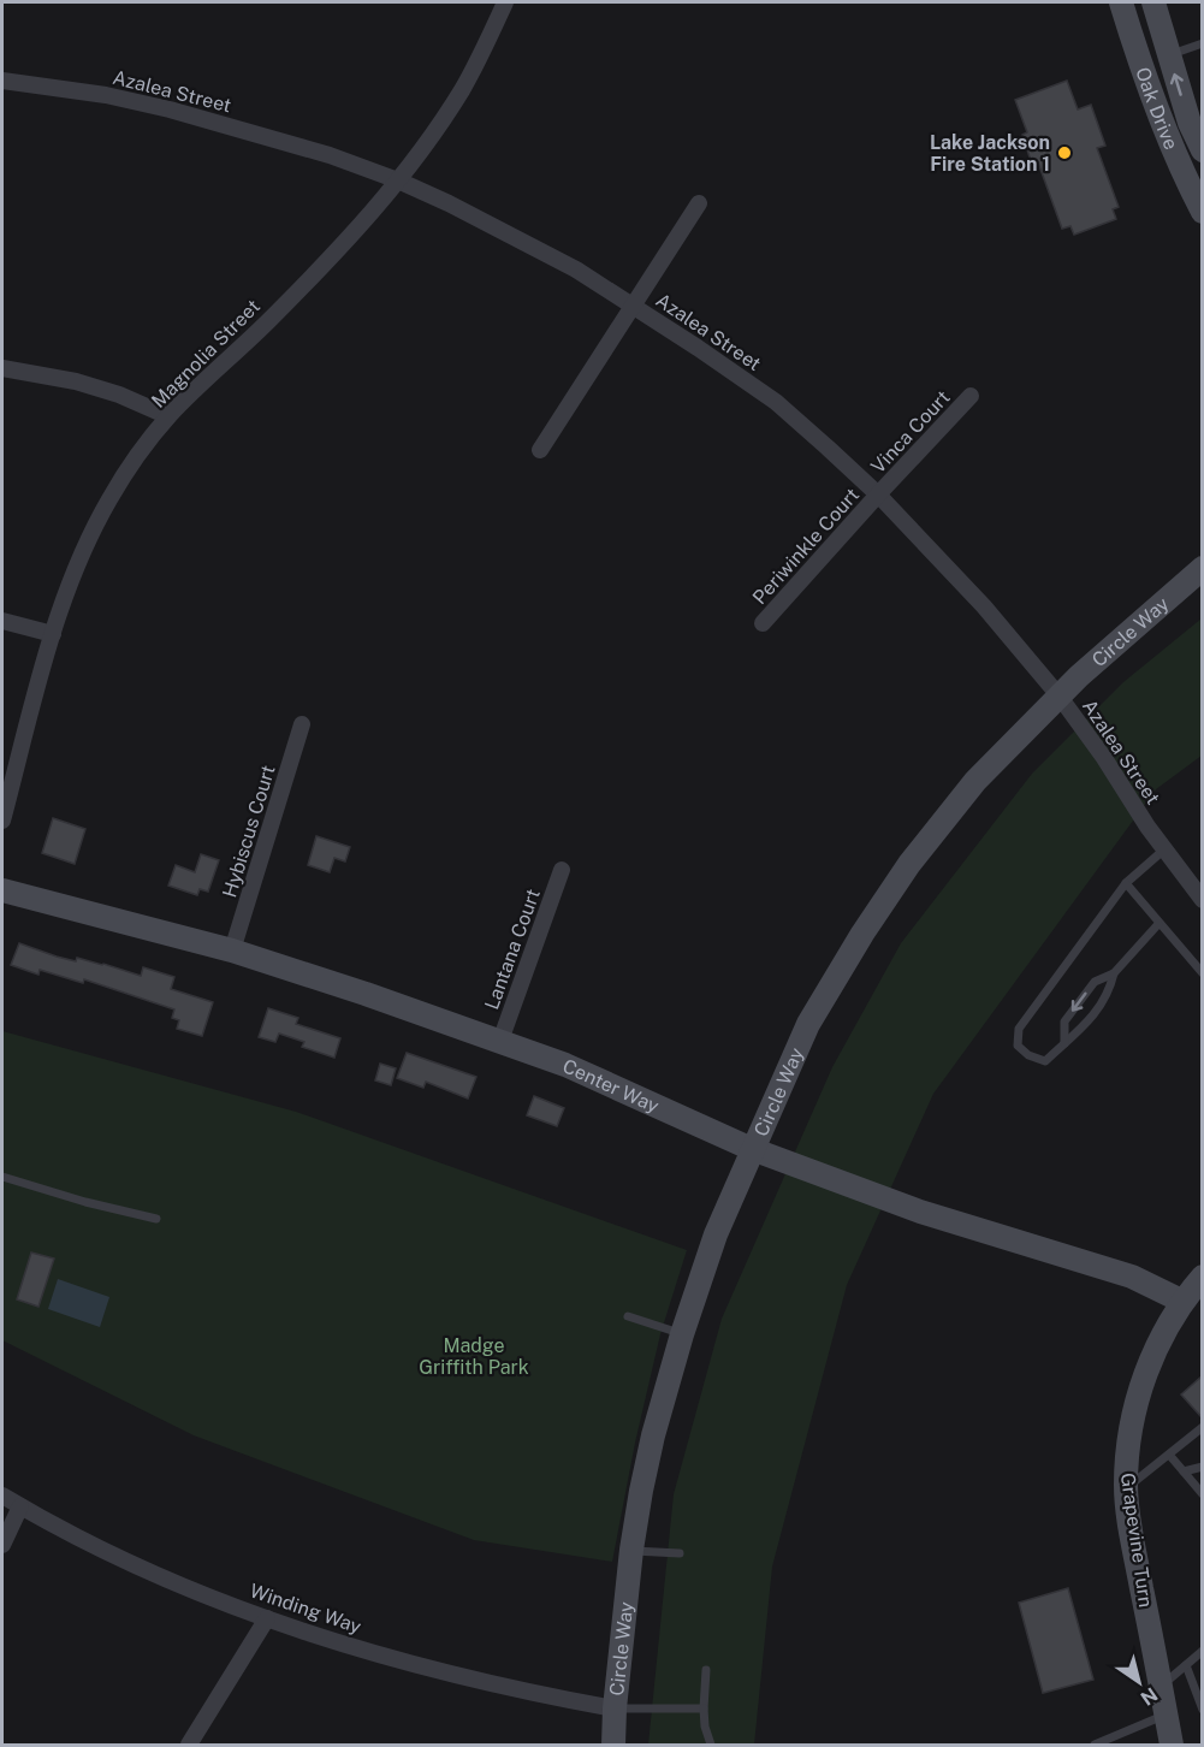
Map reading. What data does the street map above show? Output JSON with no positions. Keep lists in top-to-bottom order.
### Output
{
  "streets": {
    "street": [
      "Azalea Street",
      "Oak Drive",
      "Magnolia Street",
      "Vinca Court",
      "Periwinkle Court",
      "Circle Way",
      "Hybiscus Court",
      "Lantana Court",
      "Center Way",
      "Grapevine Turn",
      "Winding Way"
    ]
  },
  "crossings": [
    ["Azalea Street", "Magnolia Street"],
    ["Azalea Street", "Vinca Court"],
    ["Azalea Street", "Periwinkle Court"],
    ["Azalea Street", "Circle Way"],
    ["Vinca Court", "Periwinkle Court"],
    ["Circle Way", "Center Way"],
    ["Circle Way", "Winding Way"],
    ["Hybiscus Court", "Center Way"],
    ["Lantana Court", "Center Way"],
    ["Center Way", "Grapevine Turn"]
  ],
  "parks": ["Madge Griffith Park"],
  "places": ["Lake Jackson Fire Station 1"],
  "north": "bottom right"
}
